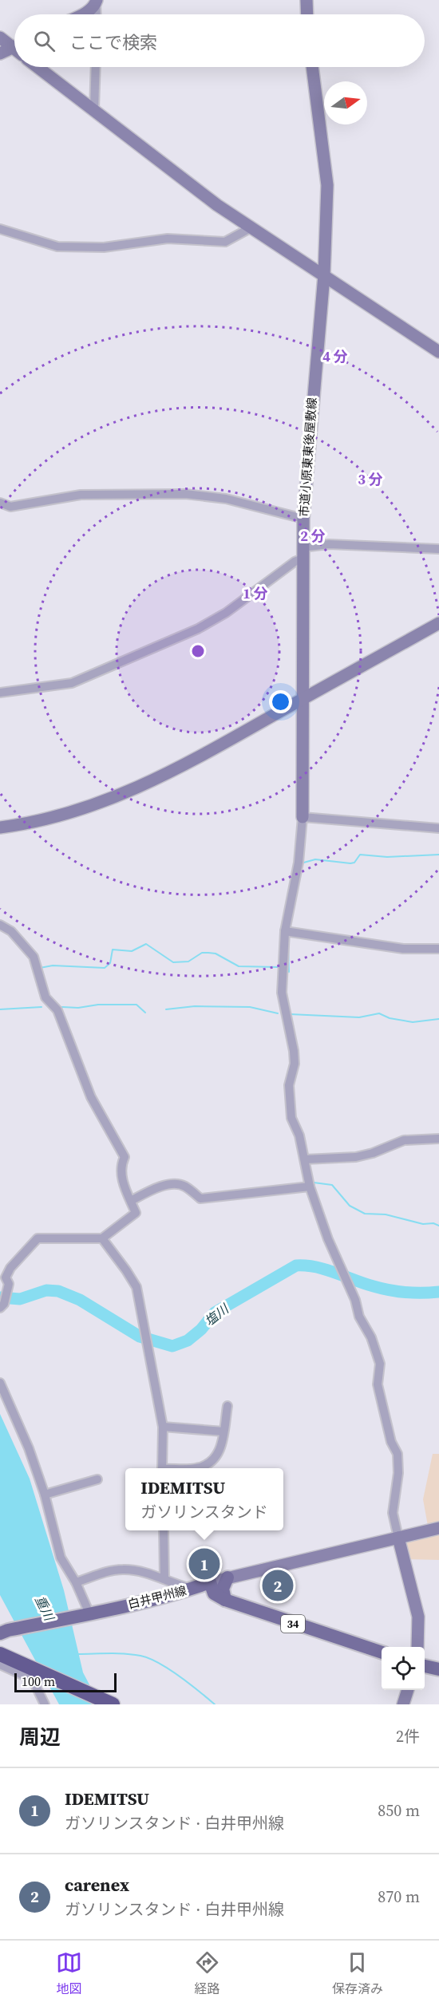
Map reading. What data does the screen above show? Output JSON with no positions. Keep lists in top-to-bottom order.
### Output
{
  "streets": {
    "main road": ["白井甲州線", "34"],
    "street": ["市道小原東東後屋敷線"]
  },
  "water": ["塩川", "重川"],
  "scale_bar": "100 m",
  "north": "right",
  "page": {
    "search": "ここで検索",
    "popup": ["IDEMITSU", "ガソリンスタンド"],
    "pins": ["1", "2"],
    "scale": "100 m",
    "heading": ["周辺", "2件"],
    "list": [
      {
        "mark": "1",
        "name": "IDEMITSU",
        "note": "ガソリンスタンド · 白井甲州線",
        "value": "850 m"
      },
      {
        "mark": "2",
        "name": "carenex",
        "note": "ガソリンスタンド · 白井甲州線",
        "value": "870 m"
      }
    ],
    "nav": ["地図", "経路", "保存済み"]
  },
  "rings": [
    "4 分",
    "3 分",
    "2 分",
    "1 分"
  ]
}
